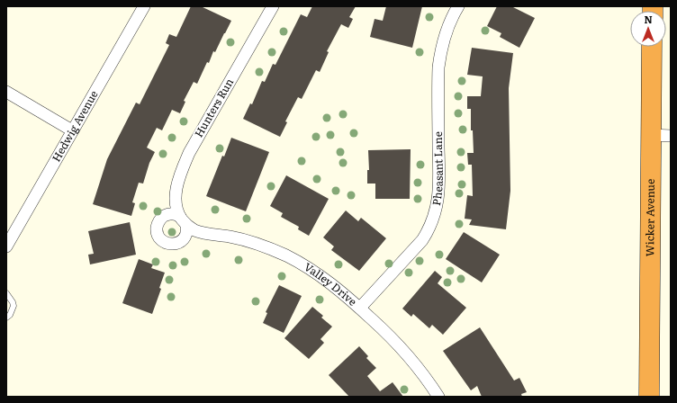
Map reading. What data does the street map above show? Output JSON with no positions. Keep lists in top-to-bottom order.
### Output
{
  "streets": {
    "highway": ["Wicker Avenue"],
    "street": [
      "Hunters Run",
      "Hedwig Avenue",
      "Pheasant Lane",
      "Valley Drive"
    ]
  },
  "crossings": [
    ["Hunters Run", "Valley Drive"],
    ["Pheasant Lane", "Valley Drive"]
  ],
  "north": "top"
}
